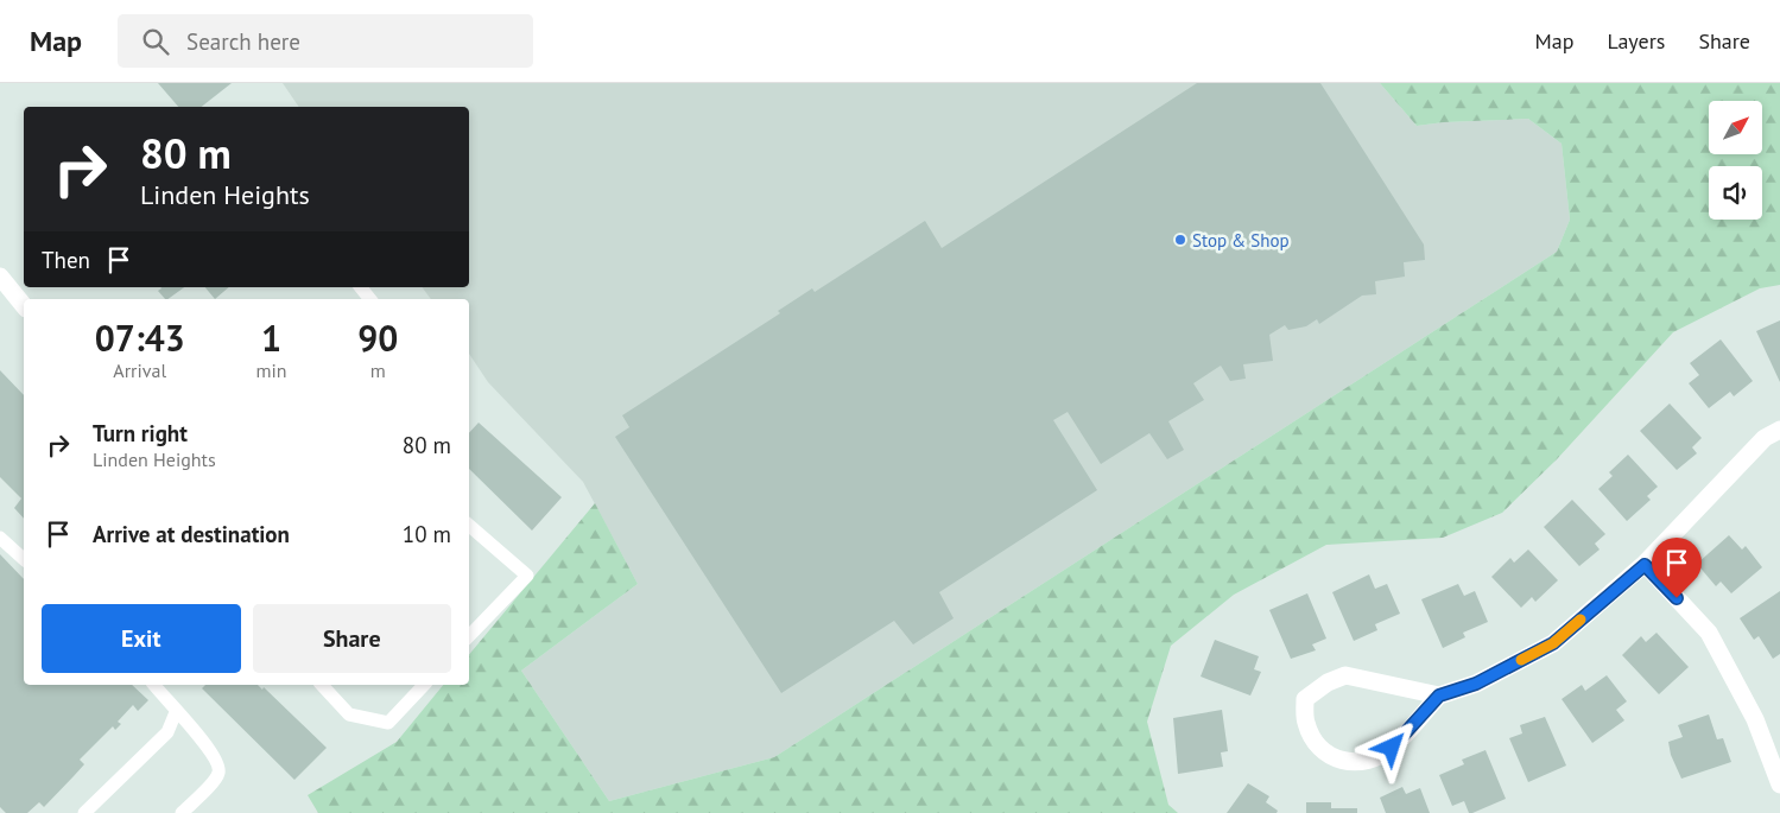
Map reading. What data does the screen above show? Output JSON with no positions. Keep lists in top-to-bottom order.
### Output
{
  "places": ["Stop & Shop"],
  "north": "top right",
  "page": {
    "header": "Map",
    "search": "Search here",
    "nav": ["Map", "Layers", "Share"],
    "turn": ["80 m", "Linden Heights"],
    "then": "Then",
    "eta": [
      "07:43",
      "Arrival",
      "1",
      "min",
      "90",
      "m"
    ],
    "list": [
      {
        "name": "Turn right",
        "note": "Linden Heights",
        "value": "80 m"
      },
      {
        "name": "Arrive at destination",
        "value": "10 m"
      }
    ],
    "buttons": ["Exit", "Share"]
  }
}
